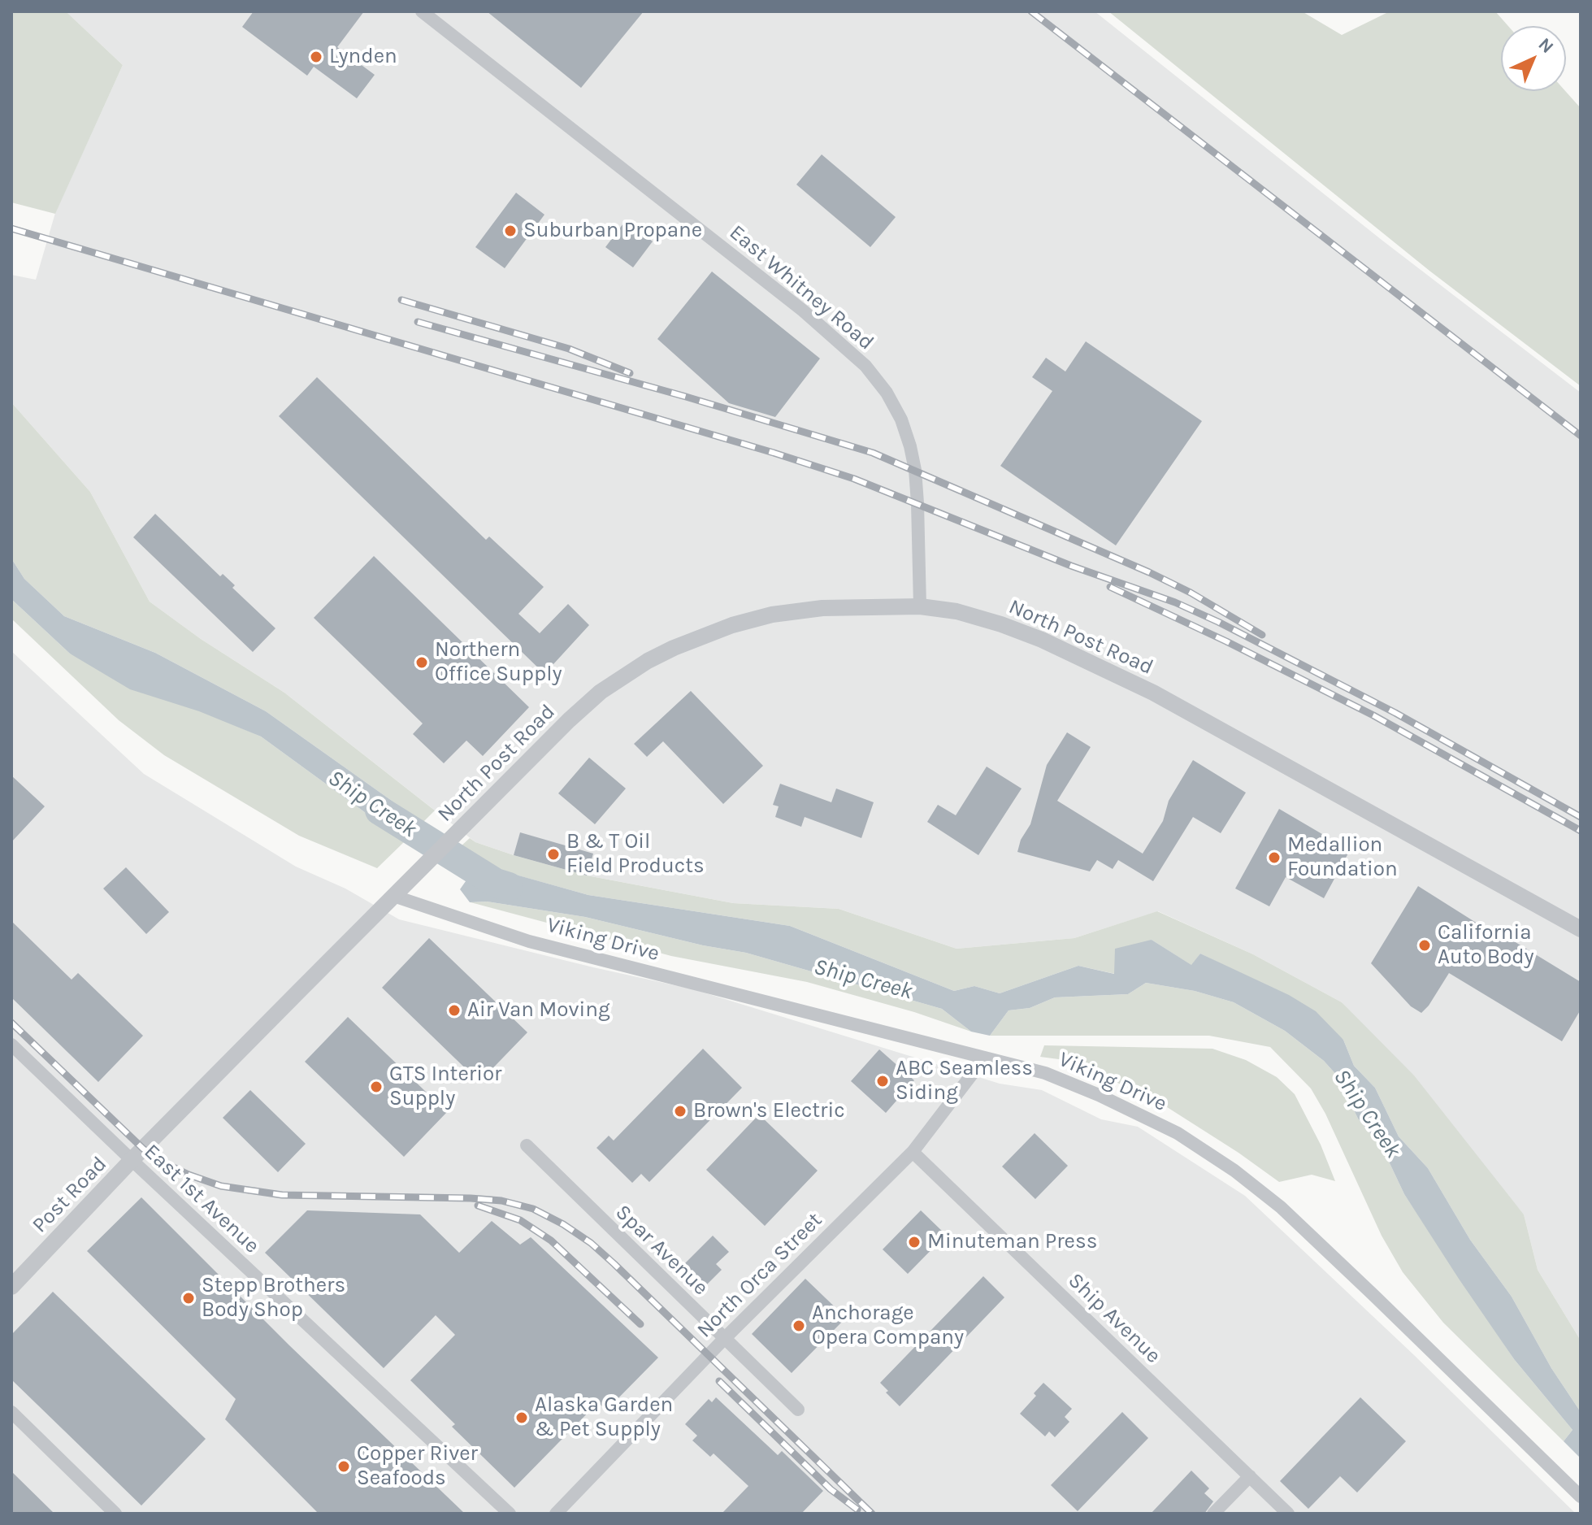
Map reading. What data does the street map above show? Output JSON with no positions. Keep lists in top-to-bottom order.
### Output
{
  "streets": {
    "street": [
      "East Whitney Road",
      "North Post Road",
      "Viking Drive",
      "Post Road",
      "East 1st Avenue",
      "Spar Avenue",
      "North Orca Street",
      "Ship Avenue"
    ]
  },
  "crossings": [
    ["East Whitney Road", "North Post Road"],
    ["North Post Road", "Viking Drive"],
    ["North Post Road", "Post Road"],
    ["North Post Road", "East 1st Avenue"],
    ["Viking Drive", "North Orca Street"],
    ["Post Road", "East 1st Avenue"],
    ["Spar Avenue", "North Orca Street"],
    ["North Orca Street", "Ship Avenue"]
  ],
  "water": ["Ship Creek"],
  "places": [
    "Lynden",
    "Suburban Propane",
    "Northern Office Supply",
    "B & T Oil Field Products",
    "Medallion Foundation",
    "California Auto Body",
    "Air Van Moving",
    "ABC Seamless Siding",
    "GTS Interior Supply",
    "Brown's Electric",
    "Minuteman Press",
    "Stepp Brothers Body Shop",
    "Anchorage Opera Company",
    "Alaska Garden & Pet Supply",
    "Copper River Seafoods"
  ],
  "north": "top right"
}
